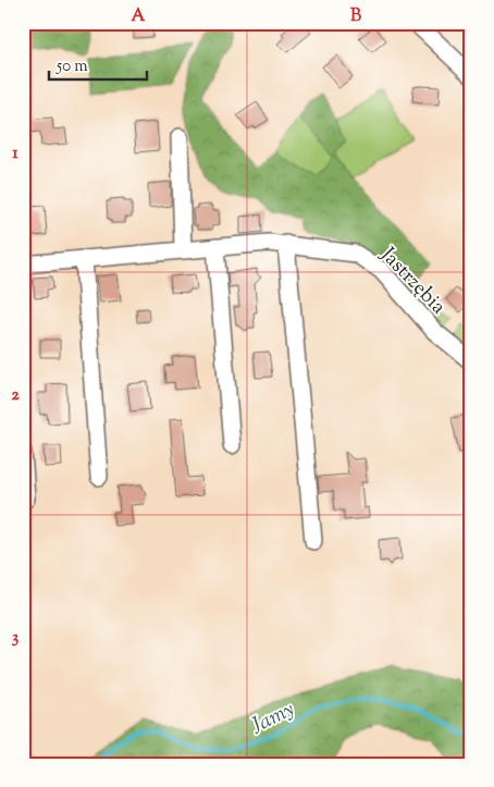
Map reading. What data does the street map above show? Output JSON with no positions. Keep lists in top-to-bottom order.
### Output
{
  "streets": {
    "street": ["Jastrzębia"]
  },
  "water": ["Jamy"],
  "scale_bar": "50 m",
  "grid": {
    "columns": ["A", "B"],
    "rows": ["1", "2", "3"]
  }
}
